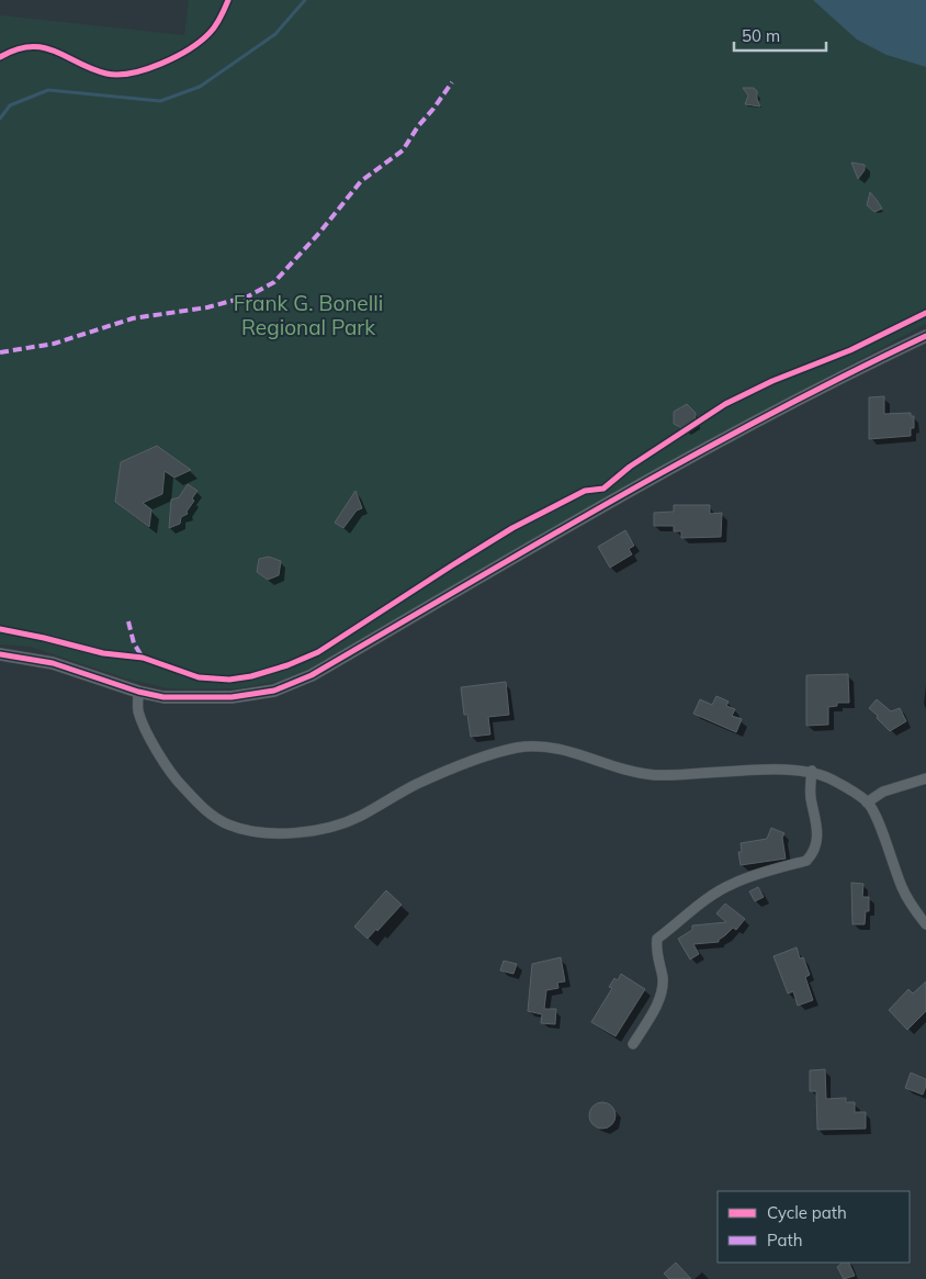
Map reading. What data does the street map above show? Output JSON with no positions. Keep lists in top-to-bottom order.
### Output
{
  "parks": ["Frank G. Bonelli Regional Park"],
  "legend": ["Cycle path", "Path"],
  "scale_bar": "50 m"
}
